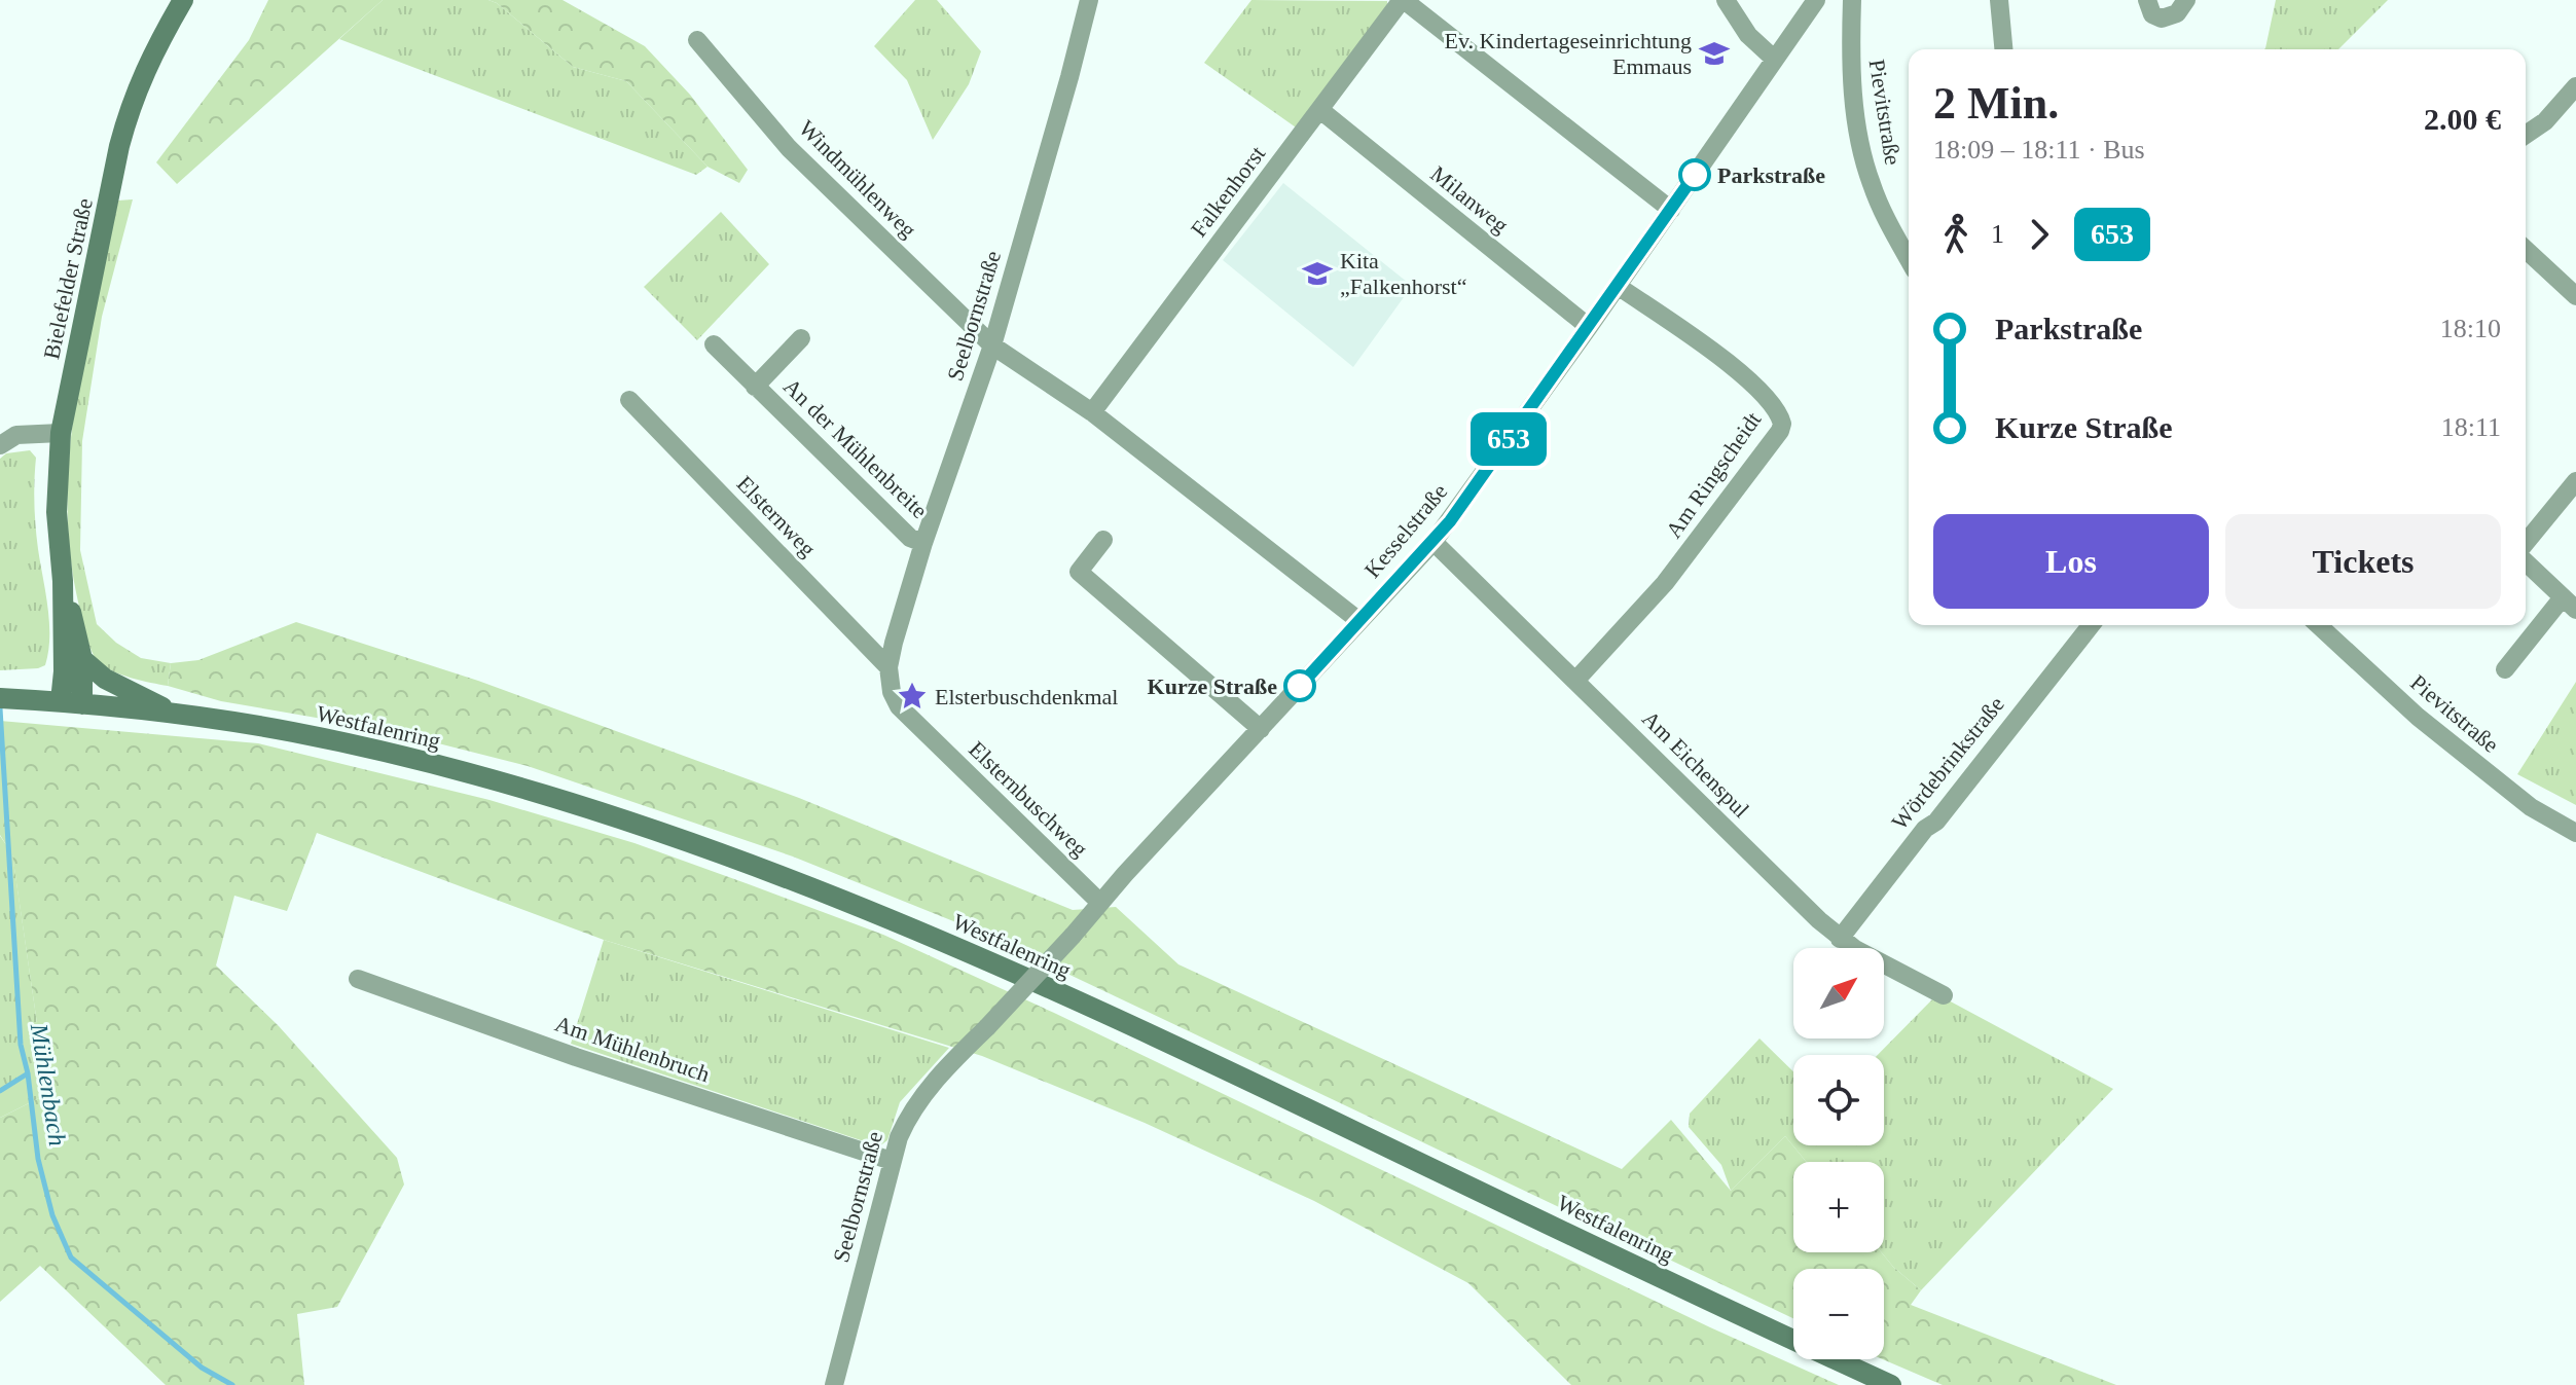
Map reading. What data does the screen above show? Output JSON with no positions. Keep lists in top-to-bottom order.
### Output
{
  "streets": {
    "main road": ["Bielefelder Straße", "Westfalenring"],
    "street": [
      "Pievitstraße",
      "Windmühlenweg",
      "Falkenhorst",
      "Milanweg",
      "Seelbornstraße",
      "An der Mühlenbreite",
      "Am Ringscheidt",
      "Elsternweg",
      "Kesselstraße",
      "Wördebrinkstraße",
      "Am Eichenspul",
      "Elsternbuschweg",
      "Am Mühlenbruch"
    ]
  },
  "crossings": [
    ["Windmühlenweg", "Seelbornstraße"],
    ["Falkenhorst", "Milanweg"],
    ["Milanweg", "Kesselstraße"],
    ["Bielefelder Straße", "Westfalenring"],
    ["Seelbornstraße", "An der Mühlenbreite"],
    ["Seelbornstraße", "Kesselstraße"],
    ["Seelbornstraße", "Elsternbuschweg"],
    ["Seelbornstraße", "Am Mühlenbruch"],
    ["Am Ringscheidt", "Kesselstraße"],
    ["Am Ringscheidt", "Am Eichenspul"],
    ["Elsternweg", "Elsternbuschweg"],
    ["Kesselstraße", "Am Eichenspul"],
    ["Kesselstraße", "Elsternbuschweg"],
    ["Wördebrinkstraße", "Am Eichenspul"]
  ],
  "water": ["Mühlenbach"],
  "places": {
    "school or university": ["Ev. Kindertageseinrichtung Emmaus", "Kita „Falkenhorst“"],
    "other": ["Parkstraße", "Kurze Straße"],
    "place": ["Elsterbuschdenkmal"]
  },
  "lines": ["bus line 653"],
  "north": "top right",
  "page": {
    "on_map": "653",
    "heading": ["2 Min.", "18:09 – 18:11 · Bus", "2.00 €"],
    "legs": ["1", "653"],
    "list": [
      {
        "name": "Parkstraße",
        "value": "18:10"
      },
      {
        "name": "Kurze Straße",
        "value": "18:11"
      }
    ],
    "buttons": ["Los", "Tickets"],
    "map_buttons": ["+", "−"]
  }
}
